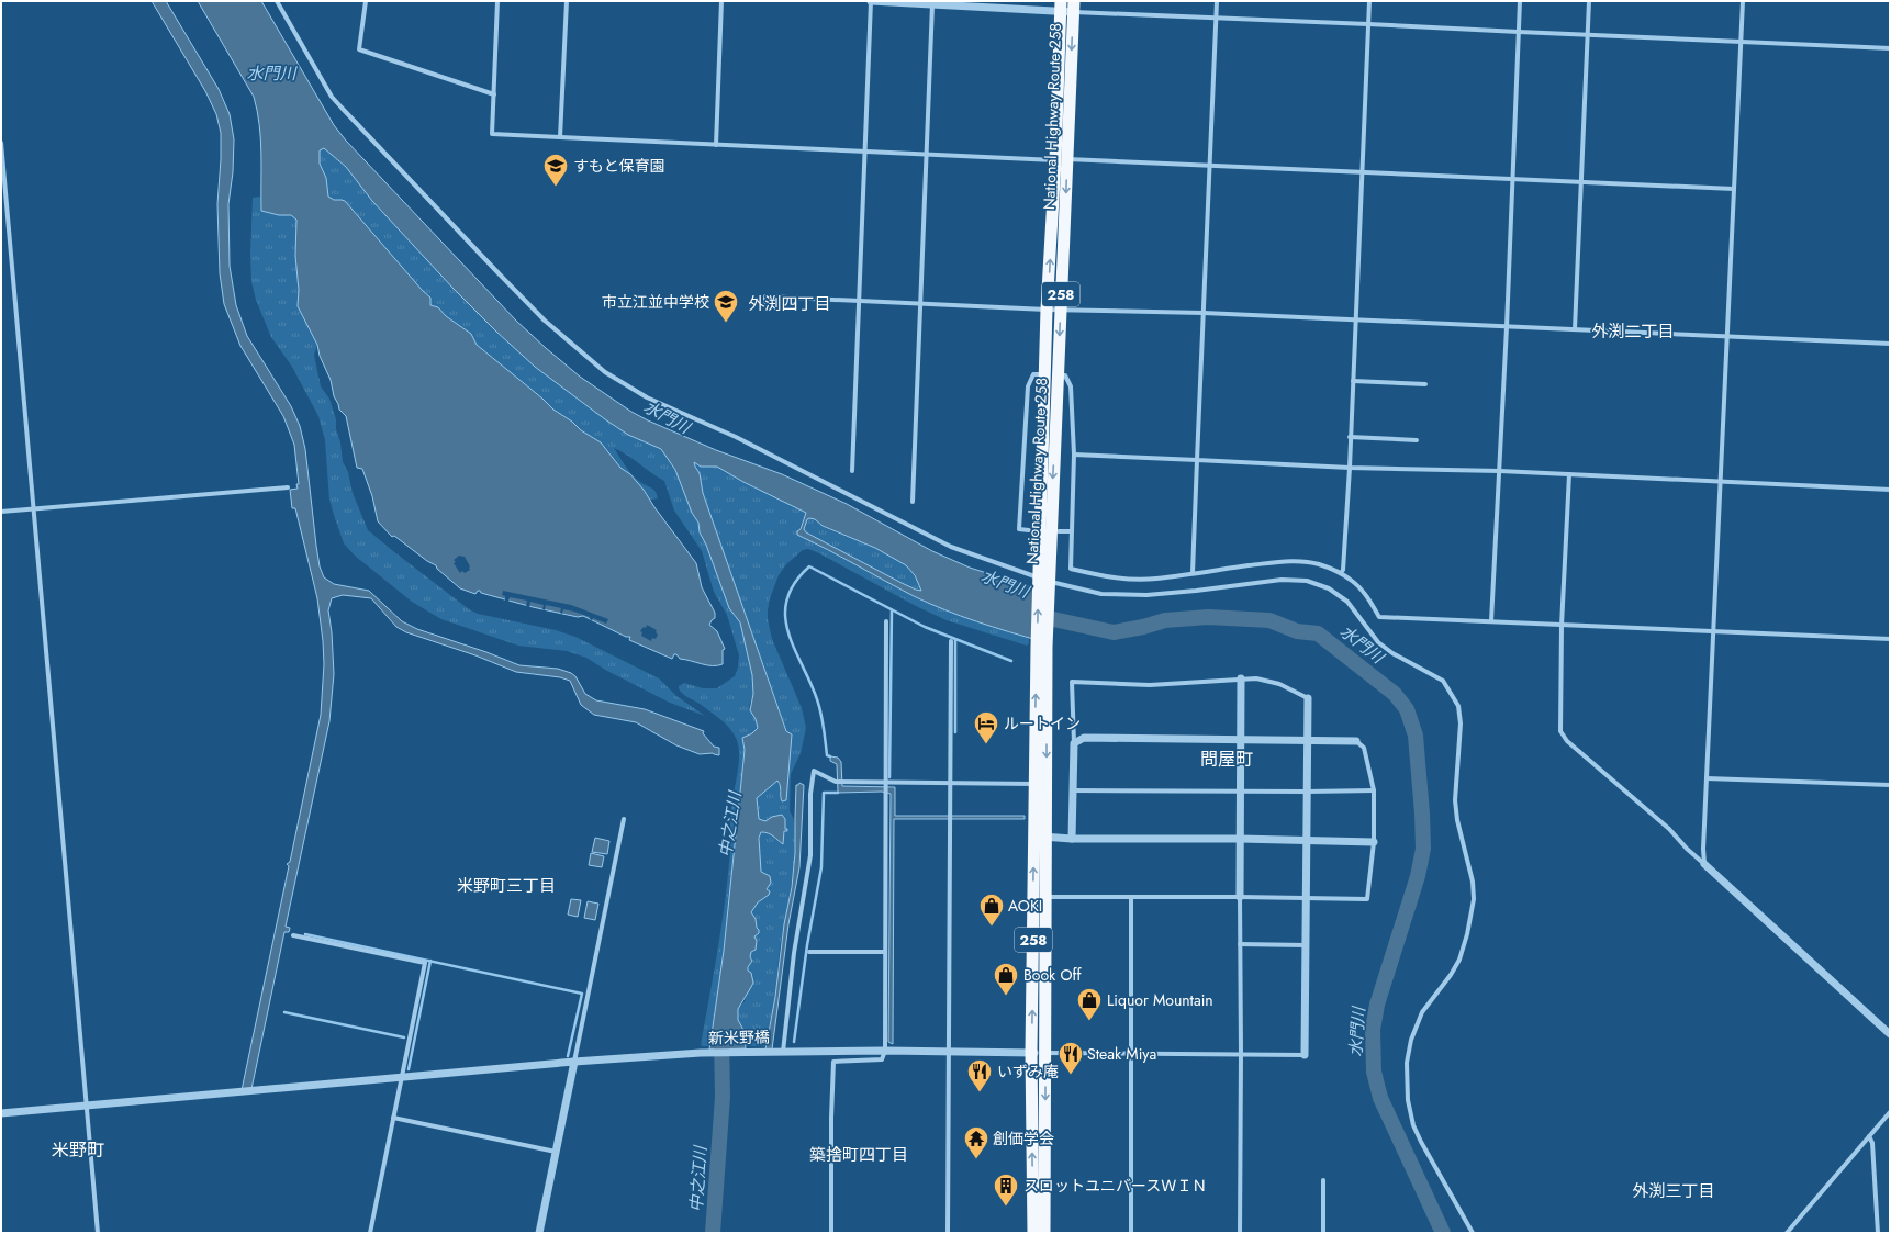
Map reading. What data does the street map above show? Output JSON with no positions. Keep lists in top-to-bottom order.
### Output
{
  "streets": {
    "highway": ["National Highway Route 258", "258"],
    "street": ["新米野橋"]
  },
  "crossings": [
    ["National Highway Route 258", "新米野橋"]
  ],
  "districts": [
    "外渕四丁目",
    "外渕二丁目",
    "問屋町",
    "米野町三丁目",
    "米野町",
    "築捨町四丁目",
    "外渕三丁目"
  ],
  "water": ["水門川", "中之江川"],
  "places": {
    "school or university": ["すもと保育園", "市立江並中学校"],
    "hotel": ["ルートイン"],
    "shop": ["AOKI", "Book Off", "Liquor Mountain"],
    "restaurant": ["Steak Miya", "いずみ庵"],
    "temple": ["創価学会"],
    "building": ["スロットユニバースＷＩＮ"]
  }
}
